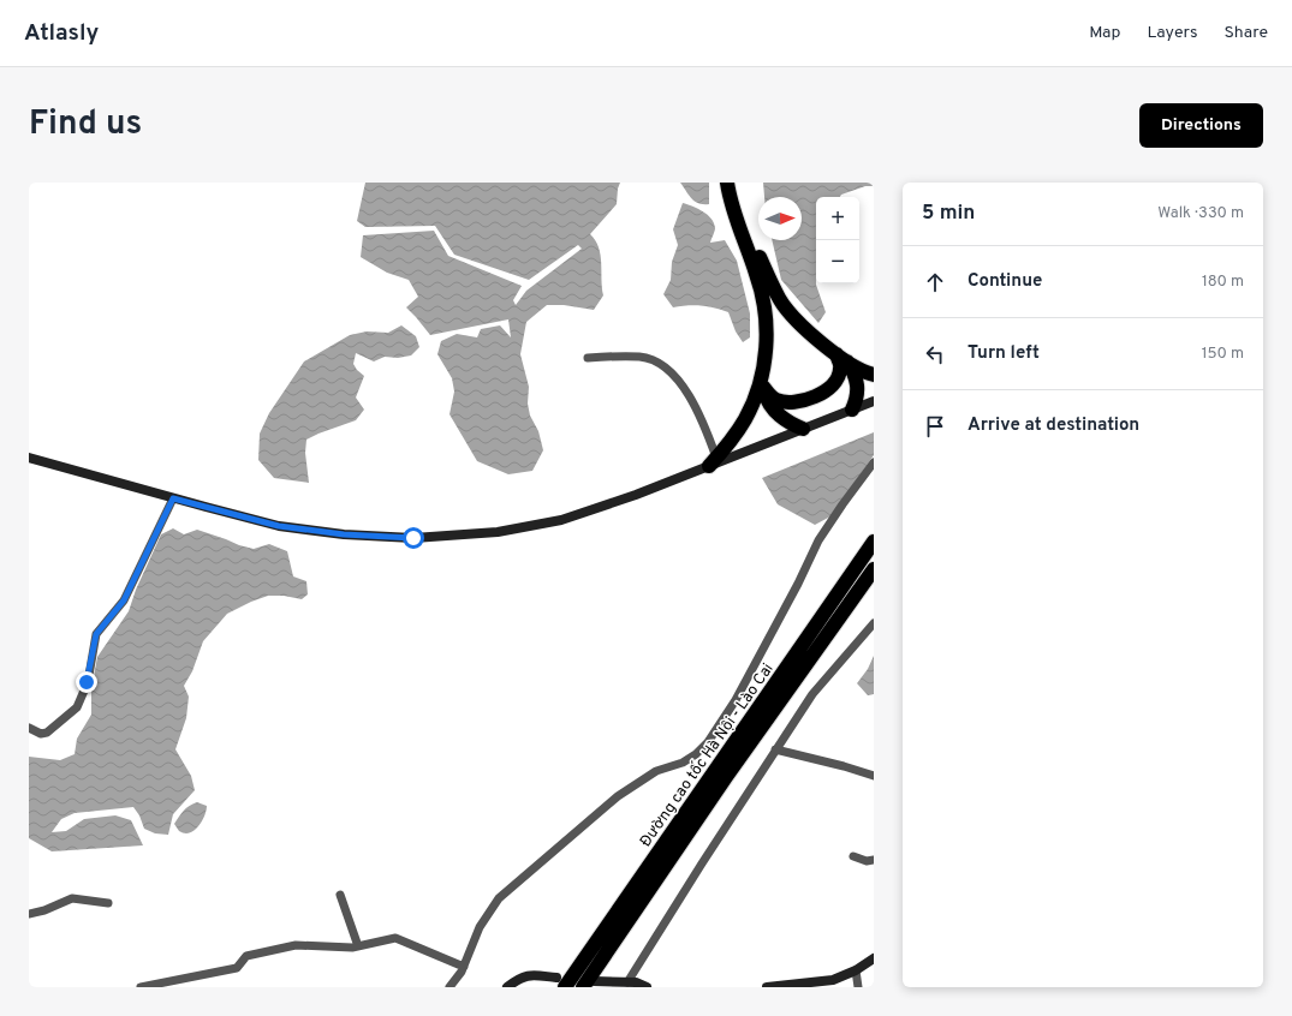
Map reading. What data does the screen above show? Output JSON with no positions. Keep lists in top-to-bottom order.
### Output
{
  "streets": {
    "highway": ["Đường cao tốc Hà Nội - Lào Cai"]
  },
  "north": "right",
  "page": {
    "header": "Atlasly",
    "nav": ["Map", "Layers", "Share"],
    "title": "Find us",
    "buttons": "Directions",
    "heading": ["5 min", "Walk · 330 m"],
    "map_buttons": ["+", "−"],
    "list": [
      ["Continue", "180 m"],
      ["Turn left", "150 m"],
      "Arrive at destination"
    ]
  }
}
